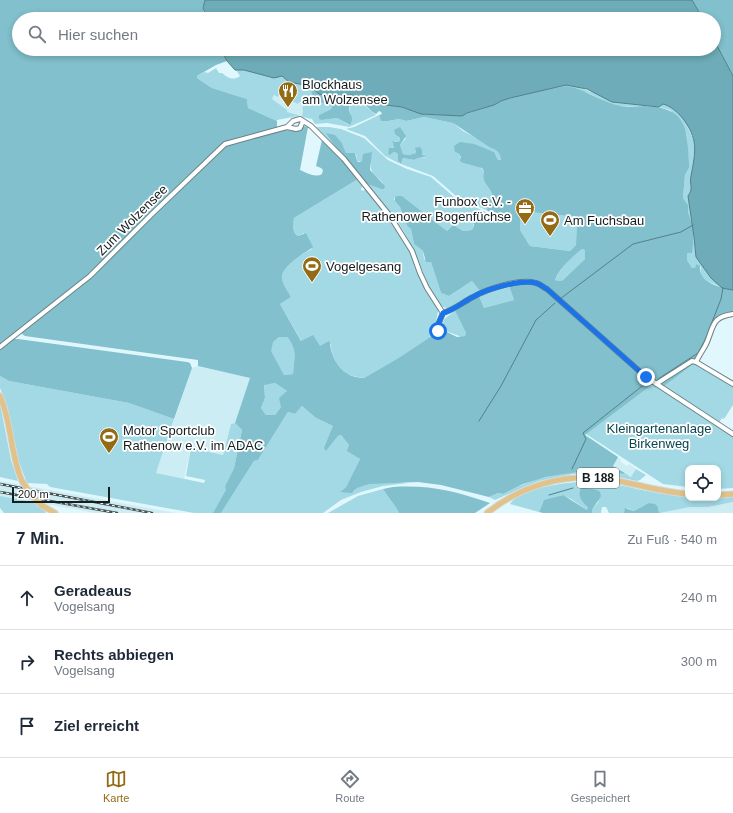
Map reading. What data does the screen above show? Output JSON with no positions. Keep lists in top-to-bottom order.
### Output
{
  "streets": {
    "main road": ["B 188"],
    "street": ["Zum Wolzensee"]
  },
  "parks": ["Kleingartenanlage Birkenweg"],
  "places": {
    "restaurant": ["Blockhaus am Wolzensee"],
    "office": ["Funbox e.V. - Rathenower Bogenfüchse"],
    "sports": ["Am Fuchsbau", "Vogelgesang", "Motor Sportclub Rathenow e.V. im ADAC"]
  },
  "scale_bar": "200 m",
  "page": {
    "search": "Hier suchen",
    "scale": "200 m",
    "heading": ["7 Min.", "Zu Fuß · 540 m"],
    "list": [
      ["Geradeaus", "Vogelsang", "240 m"],
      ["Rechts abbiegen", "Vogelsang", "300 m"],
      "Ziel erreicht"
    ],
    "nav": ["Karte", "Route", "Gespeichert"]
  }
}
